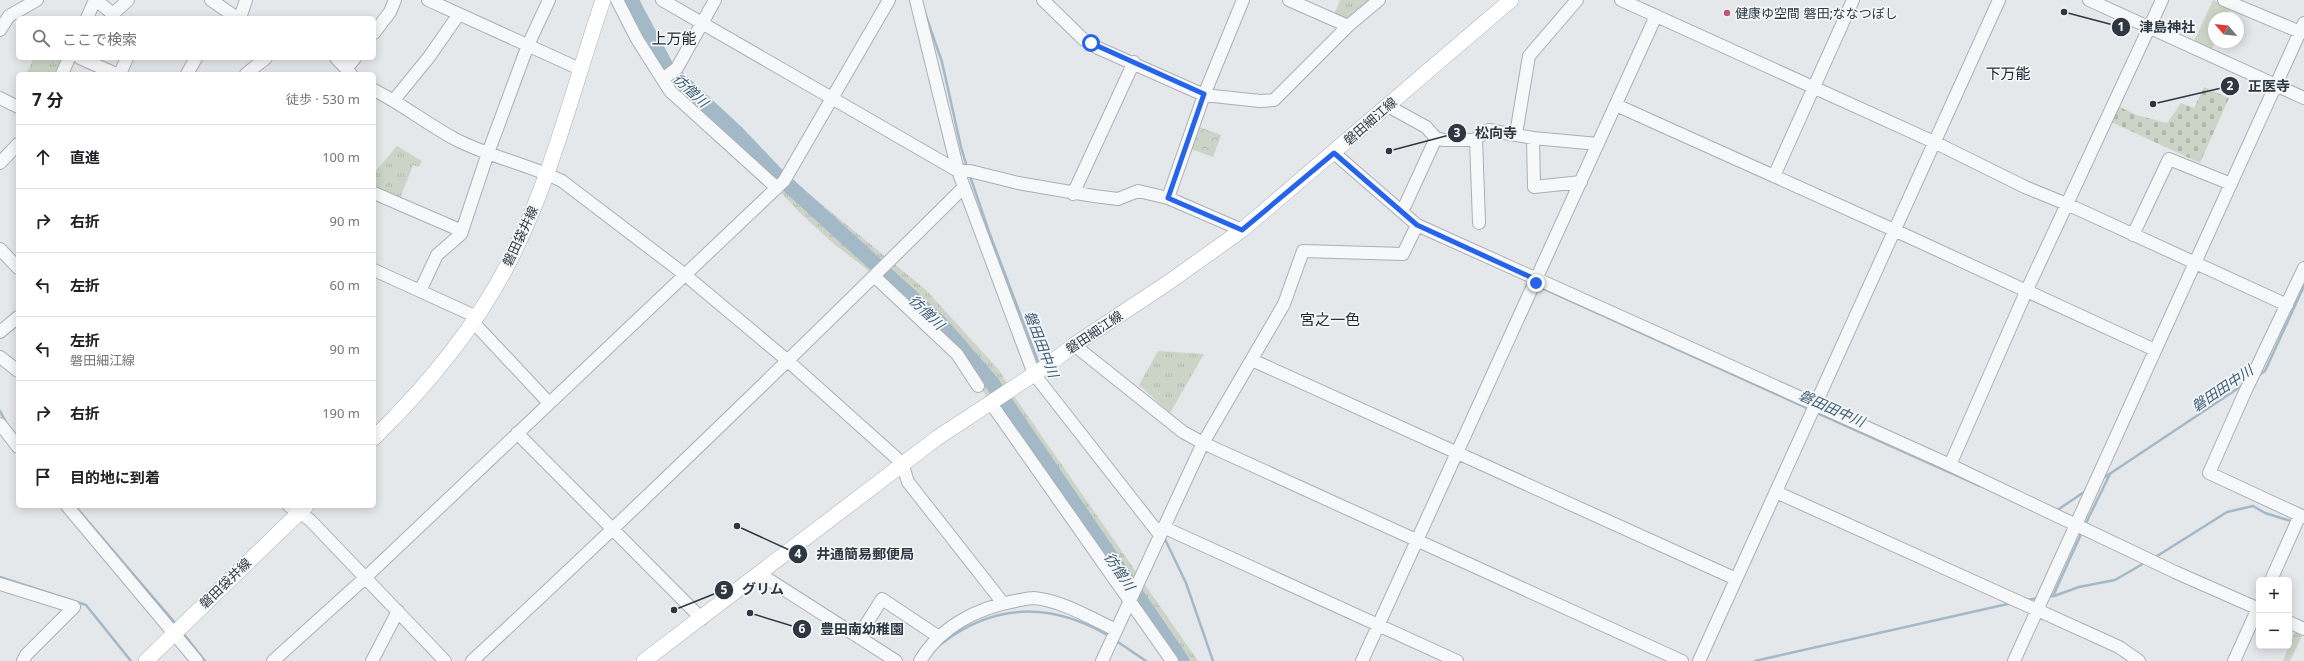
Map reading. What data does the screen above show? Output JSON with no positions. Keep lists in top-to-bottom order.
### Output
{
  "streets": {
    "main road": ["磐田細江線", "磐田袋井線"]
  },
  "districts": ["上万能", "下万能", "宮之一色"],
  "water": ["彷僧川", "磐田田中川"],
  "places": [
    "津島神社",
    "健康ゆ空間 磐田;ななつぼし",
    "正医寺",
    "松向寺",
    "井通簡易郵便局",
    "グリム",
    "豊田南幼稚園"
  ],
  "north": "top left",
  "page": {
    "search": "ここで検索",
    "heading": ["7 分", "徒歩 · 530 m"],
    "list": [
      ["直進", "100 m"],
      ["右折", "90 m"],
      ["左折", "60 m"],
      ["左折", "磐田細江線", "90 m"],
      ["右折", "190 m"],
      "目的地に到着"
    ],
    "map_buttons": ["+", "−"]
  }
}
